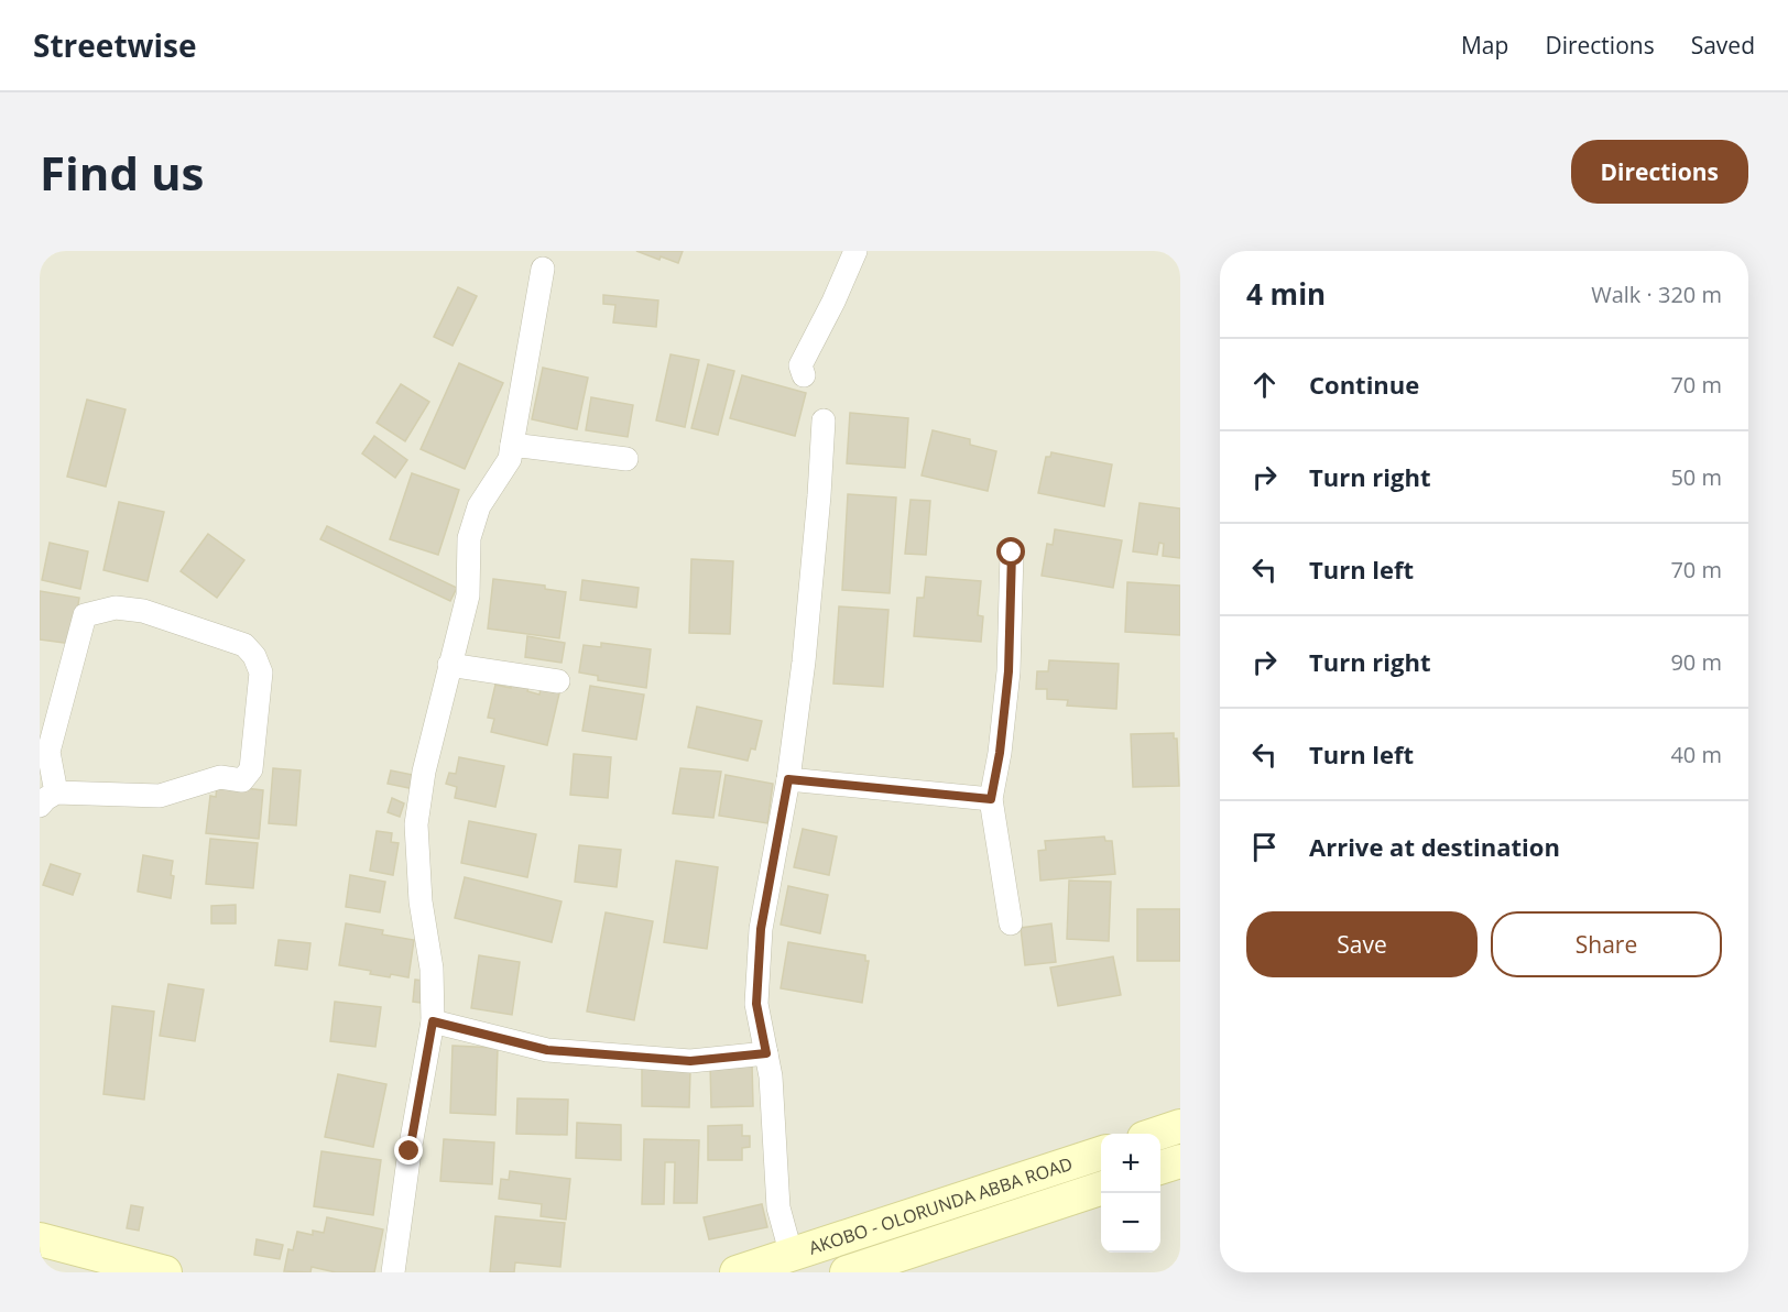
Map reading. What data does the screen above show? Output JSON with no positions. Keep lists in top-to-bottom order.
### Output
{
  "streets": {
    "main road": ["AKOBO - OLORUNDA ABBA ROAD"]
  },
  "page": {
    "header": "Streetwise",
    "nav": ["Map", "Directions", "Saved"],
    "buttons": [
      "Directions",
      ["Save", "Share"]
    ],
    "title": "Find us",
    "heading": ["4 min", "Walk · 320 m"],
    "list": [
      ["Continue", "70 m"],
      ["Turn right", "50 m"],
      ["Turn left", "70 m"],
      ["Turn right", "90 m"],
      ["Turn left", "40 m"],
      "Arrive at destination"
    ],
    "map_buttons": ["+", "−"]
  }
}
